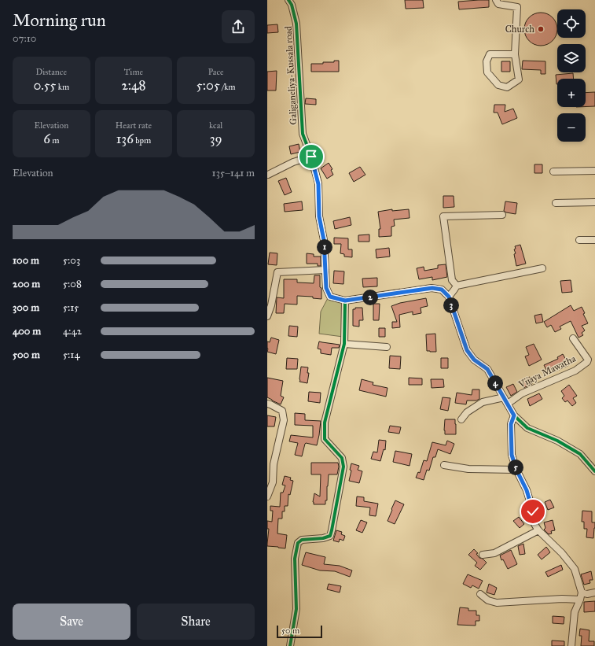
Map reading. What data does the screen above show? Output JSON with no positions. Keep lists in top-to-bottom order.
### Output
{
  "streets": {
    "street": ["Galiganeliya-Kussala road", "Vijaya Mawatha"]
  },
  "places": ["Church"],
  "scale_bar": "50 m",
  "page": {
    "heading": ["Morning run", "07:10"],
    "map_buttons": ["+", "−"],
    "stats": [
      ["Distance", "0.55 km"],
      ["Time", "2:48"],
      ["Pace", "5:05 /km"],
      ["Elevation", "6 m"],
      ["Heart rate", "136 bpm"],
      ["kcal", "39"]
    ],
    "chart": ["Elevation", "135–141 m"],
    "pins": [
      "1",
      "2",
      "3",
      "4",
      "5"
    ],
    "list": [
      {
        "name": "100 m",
        "note": "5:03"
      },
      {
        "name": "200 m",
        "note": "5:08"
      },
      {
        "name": "300 m",
        "note": "5:15"
      },
      {
        "name": "400 m",
        "note": "4:42"
      },
      {
        "name": "500 m",
        "note": "5:14"
      }
    ],
    "buttons": ["Save", "Share"],
    "scale": "50 m"
  }
}
